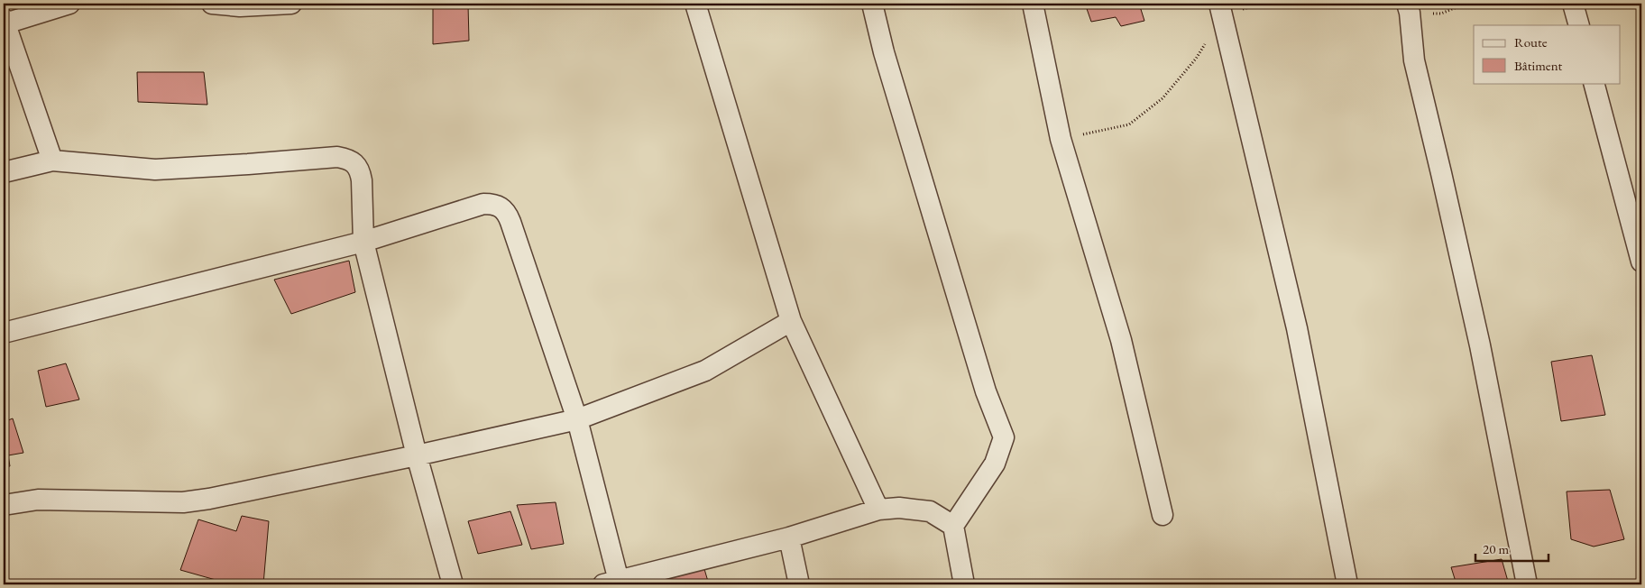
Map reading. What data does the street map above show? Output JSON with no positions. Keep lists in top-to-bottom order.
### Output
{
  "legend": ["Route", "Bâtiment"],
  "scale_bar": "20 m"
}
